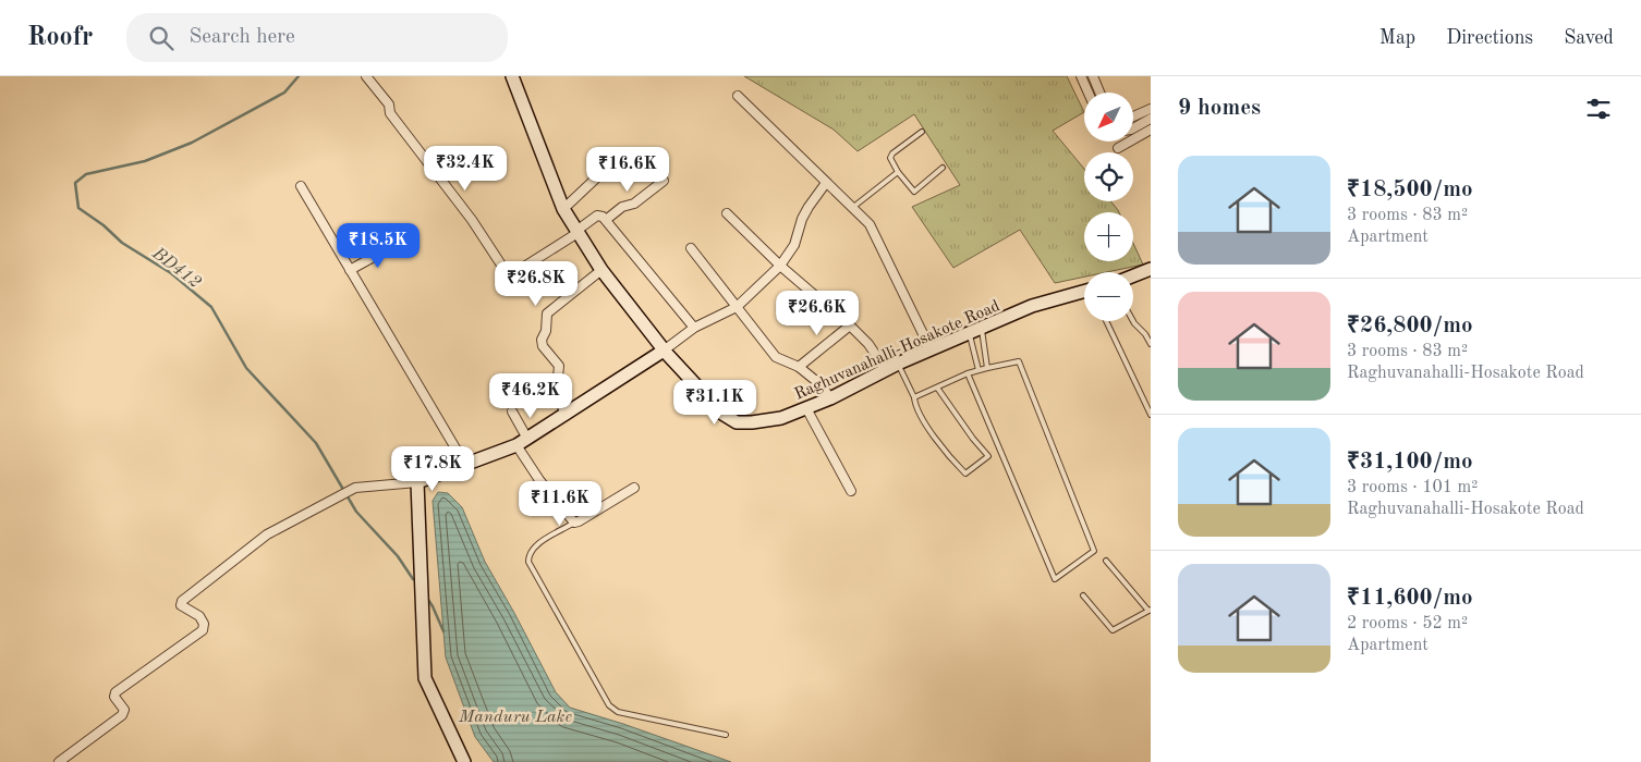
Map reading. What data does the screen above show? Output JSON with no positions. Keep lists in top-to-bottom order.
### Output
{
  "streets": {
    "main road": ["Raghuvanahalli-Hosakote Road"]
  },
  "water": ["BD412", "Manduru Lake"],
  "north": "bottom left",
  "page": {
    "header": "Roofr",
    "search": "Search here",
    "nav": ["Map", "Directions", "Saved"],
    "heading": "9 homes",
    "map_buttons": ["+", "−"],
    "list": [
      {
        "name": "₹18,500/mo",
        "note": "3 rooms · 83 m² · Apartment"
      },
      {
        "name": "₹26,800/mo",
        "note": "3 rooms · 83 m² · Raghuvanahalli-Hosakote Road"
      },
      {
        "name": "₹31,100/mo",
        "note": "3 rooms · 101 m² · Raghuvanahalli-Hosakote Road"
      },
      {
        "name": "₹11,600/mo",
        "note": "2 rooms · 52 m² · Apartment"
      }
    ],
    "price": [
      "₹32.4K",
      "₹16.6K",
      "₹18.5K",
      "₹26.8K",
      "₹26.6K",
      "₹46.2K",
      "₹31.1K",
      "₹17.8K",
      "₹11.6K"
    ]
  }
}
